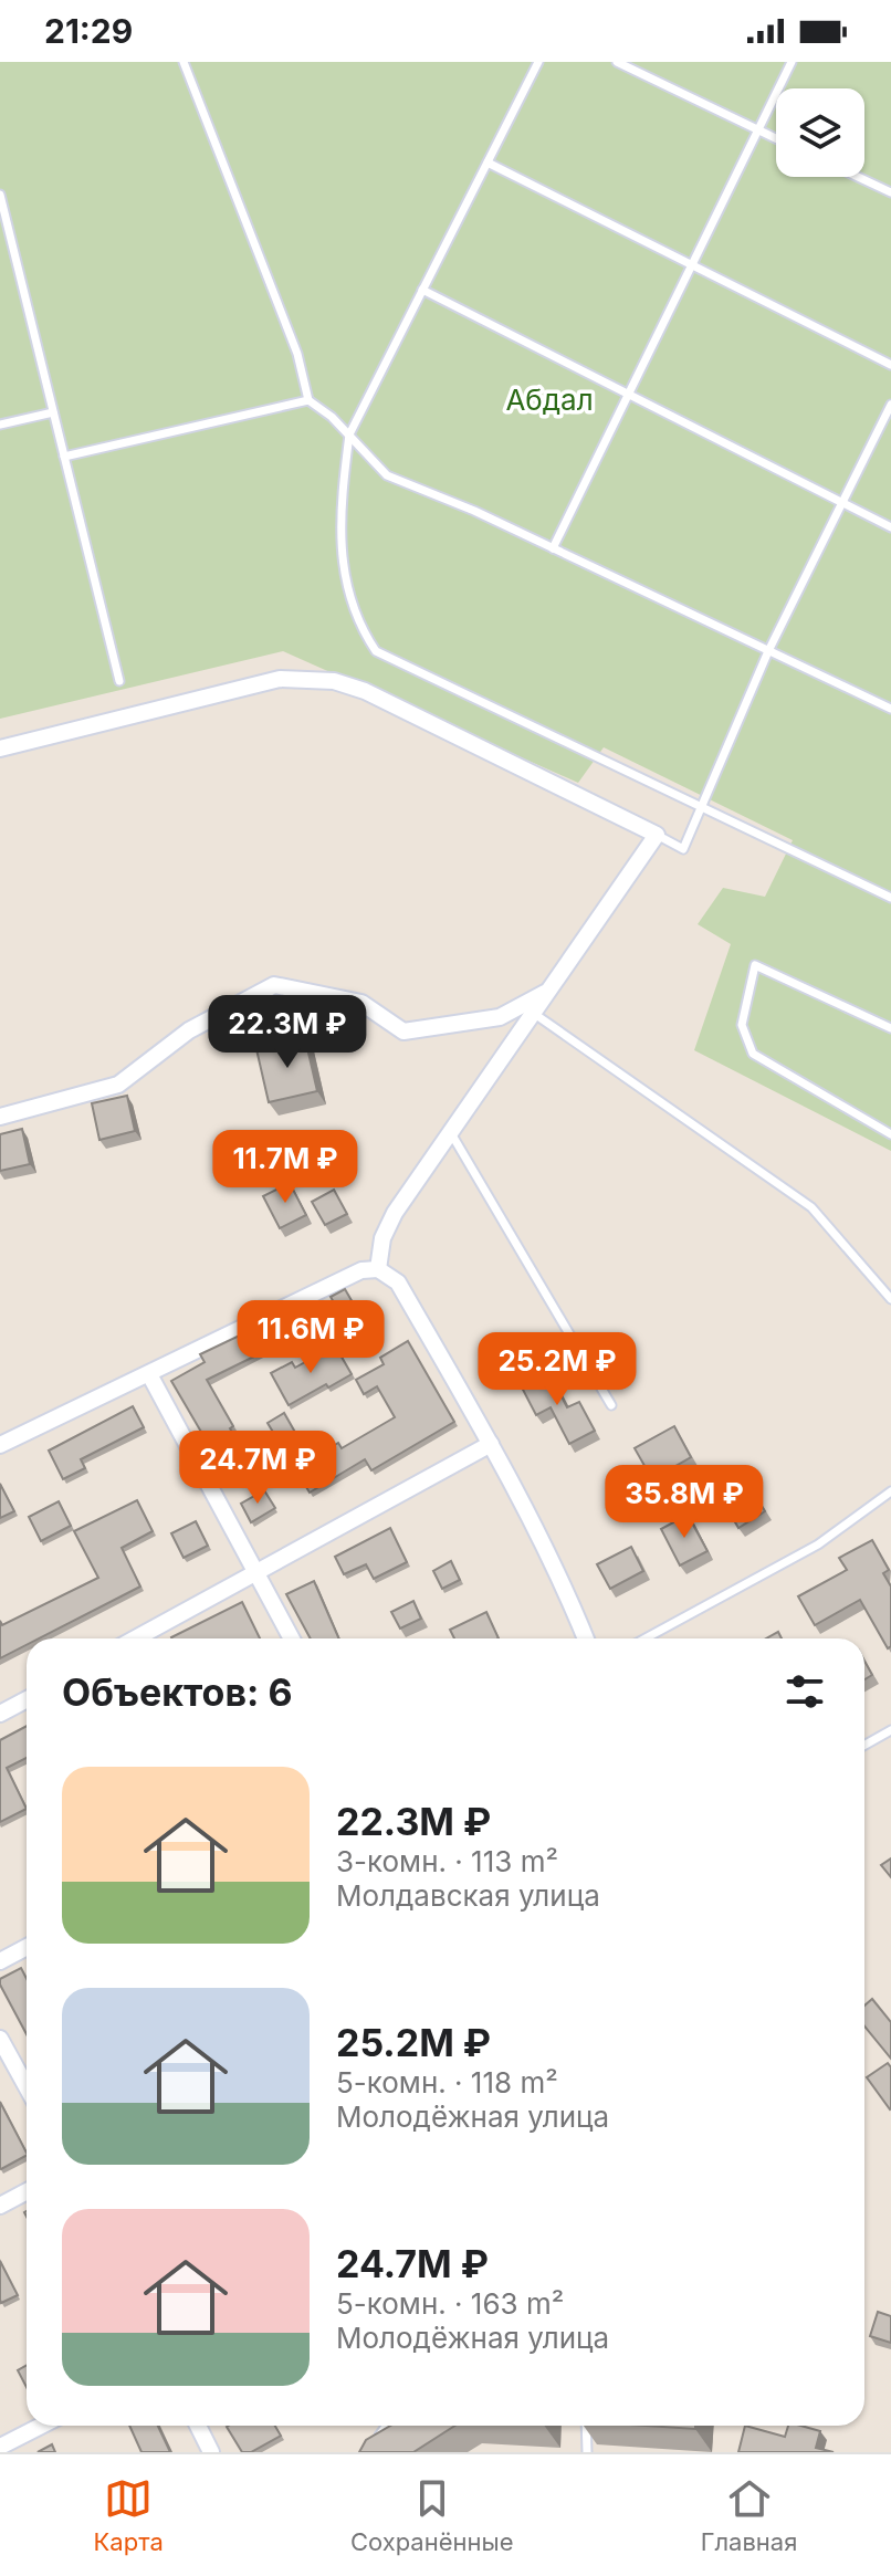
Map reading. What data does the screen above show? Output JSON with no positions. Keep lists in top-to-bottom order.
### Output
{
  "parks": ["Абдал"],
  "page": {
    "status": "21:29",
    "price": [
      "22.3M ₽",
      "11.7M ₽",
      "11.6M ₽",
      "25.2M ₽",
      "24.7M ₽",
      "35.8M ₽"
    ],
    "heading": "Объектов: 6",
    "list": [
      {
        "name": "22.3M ₽",
        "note": "3-комн. · 113 m² · Молдавская улица"
      },
      {
        "name": "25.2M ₽",
        "note": "5-комн. · 118 m² · Молодёжная улица"
      },
      {
        "name": "24.7M ₽",
        "note": "5-комн. · 163 m² · Молодёжная улица"
      }
    ],
    "tabs": ["Карта", "Сохранённые", "Главная"]
  }
}
